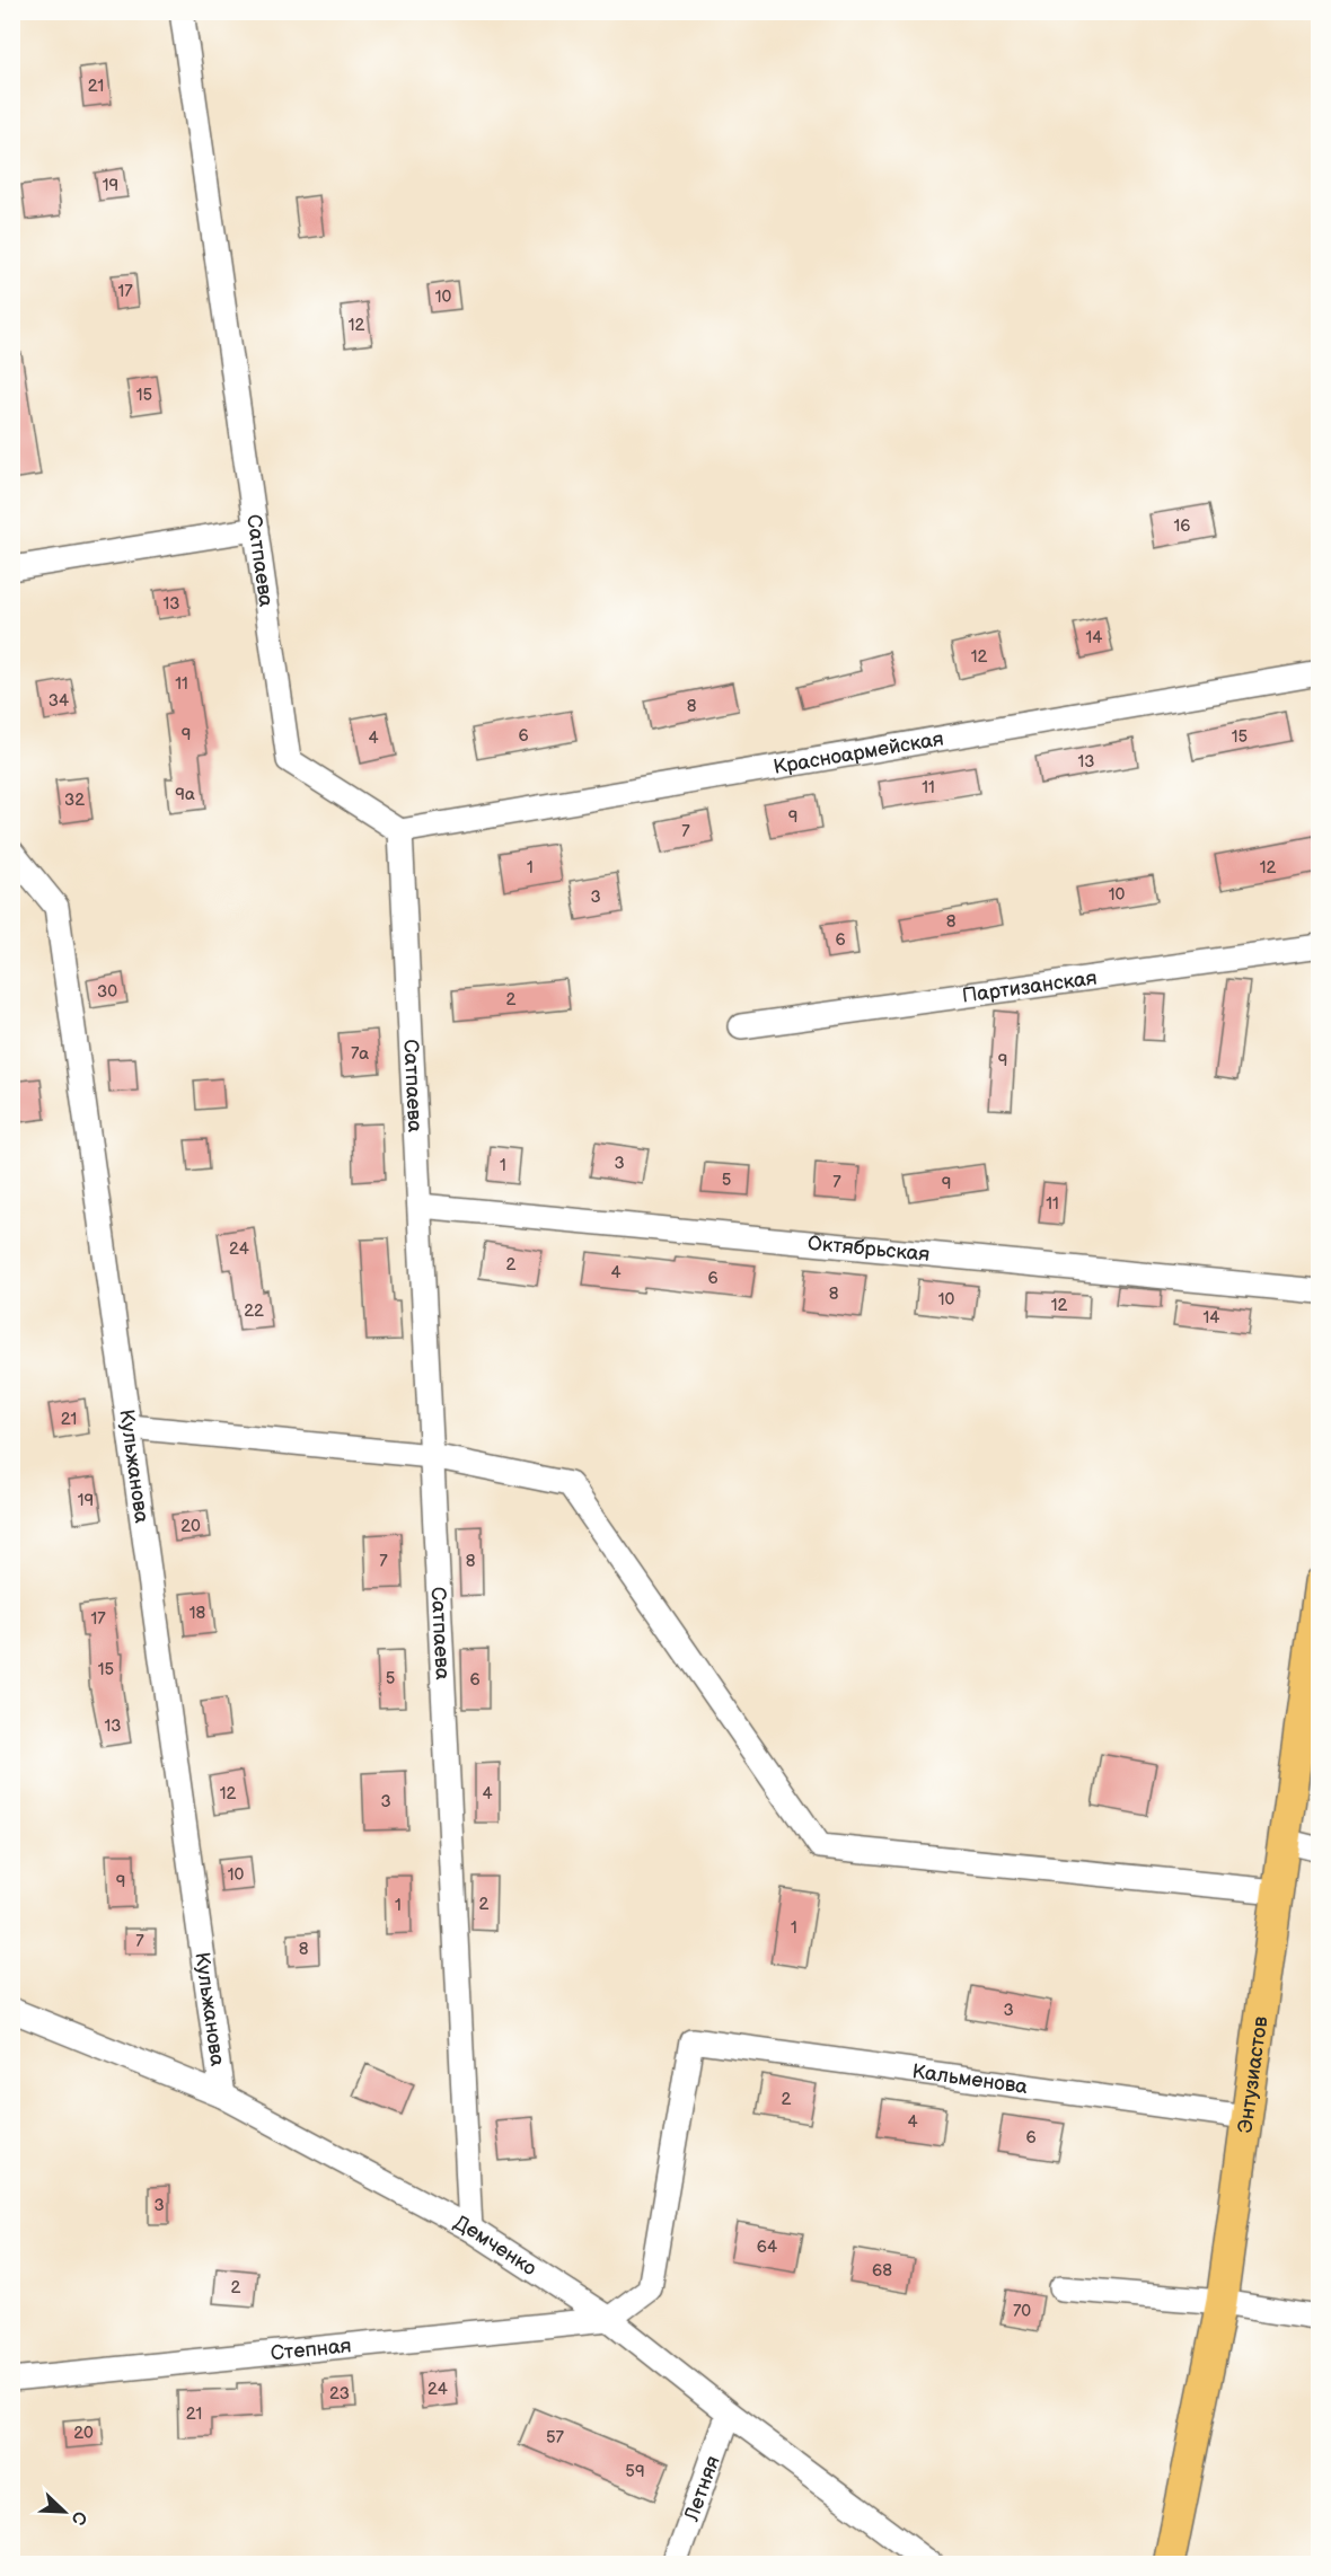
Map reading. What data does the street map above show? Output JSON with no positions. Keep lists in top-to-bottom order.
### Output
{
  "streets": {
    "main road": ["Энтузиастов"],
    "street": [
      "Сатпаева",
      "Красноармейская",
      "Партизанская",
      "Октябрьская",
      "Кульжанова",
      "Кальменова",
      "Демченко",
      "Степная",
      "Летняя"
    ]
  },
  "crossings": [
    ["Сатпаева", "Красноармейская"],
    ["Сатпаева", "Октябрьская"],
    ["Сатпаева", "Демченко"],
    ["Кульжанова", "Демченко"],
    ["Энтузиастов", "Кальменова"],
    ["Кальменова", "Демченко"],
    ["Кальменова", "Степная"],
    ["Демченко", "Степная"],
    ["Демченко", "Летняя"]
  ],
  "house_numbers": [
    "21",
    "19",
    "17",
    "10",
    "12",
    "15",
    "16",
    "13",
    "14",
    "12",
    "11",
    "34",
    "8",
    "9",
    "6",
    "15",
    "4",
    "13",
    "11",
    "9а",
    "32",
    "9",
    "7",
    "1",
    "12",
    "10",
    "3",
    "8",
    "6",
    "30",
    "2",
    "7а",
    "9",
    "3",
    "1",
    "5",
    "7",
    "9",
    "11",
    "24",
    "2",
    "4",
    "6",
    "8",
    "10",
    "12",
    "22",
    "14",
    "21",
    "19",
    "20",
    "7",
    "8",
    "18",
    "17",
    "15",
    "5",
    "6",
    "13",
    "12",
    "4",
    "3",
    "10",
    "9",
    "2",
    "1",
    "1",
    "7",
    "8",
    "3",
    "2",
    "4",
    "6",
    "3",
    "64",
    "68",
    "2",
    "70",
    "24",
    "23",
    "21",
    "20",
    "57",
    "59"
  ],
  "north": "bottom right"
}
